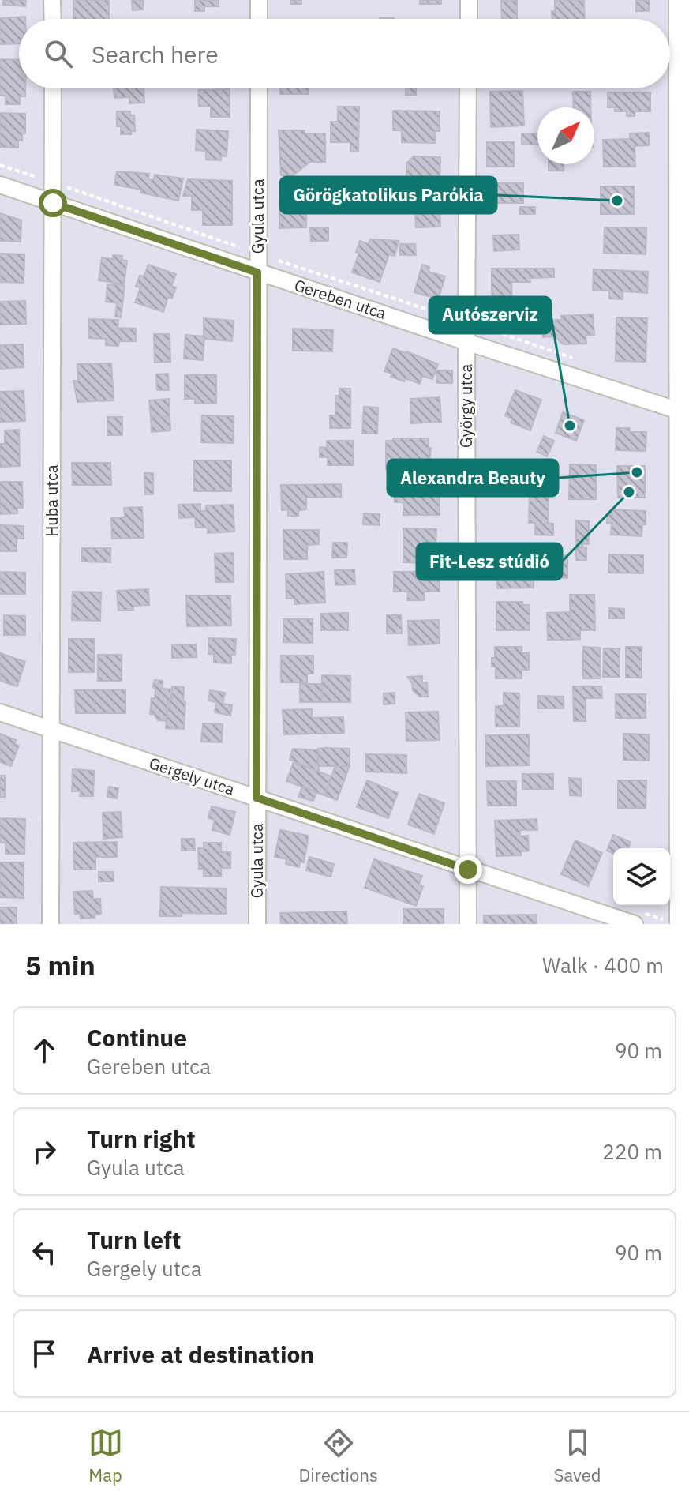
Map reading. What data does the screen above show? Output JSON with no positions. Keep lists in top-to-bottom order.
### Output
{
  "streets": {
    "street": [
      "Gyula utca",
      "Gereben utca",
      "György utca",
      "Huba utca",
      "Gergely utca"
    ]
  },
  "crossings": [
    ["Gyula utca", "Gereben utca"],
    ["Gyula utca", "Gergely utca"],
    ["Gereben utca", "György utca"],
    ["Gereben utca", "Huba utca"],
    ["György utca", "Gergely utca"],
    ["Huba utca", "Gergely utca"]
  ],
  "places": [
    "Görögkatolikus Parókia",
    "Autószerviz",
    "Alexandra Beauty",
    "Fit-Lesz stúdió"
  ],
  "north": "top right",
  "page": {
    "search": "Search here",
    "heading": ["5 min", "Walk · 400 m"],
    "list": [
      ["Continue", "Gereben utca", "90 m"],
      ["Turn right", "Gyula utca", "220 m"],
      ["Turn left", "Gergely utca", "90 m"],
      "Arrive at destination"
    ],
    "nav": ["Map", "Directions", "Saved"]
  }
}
